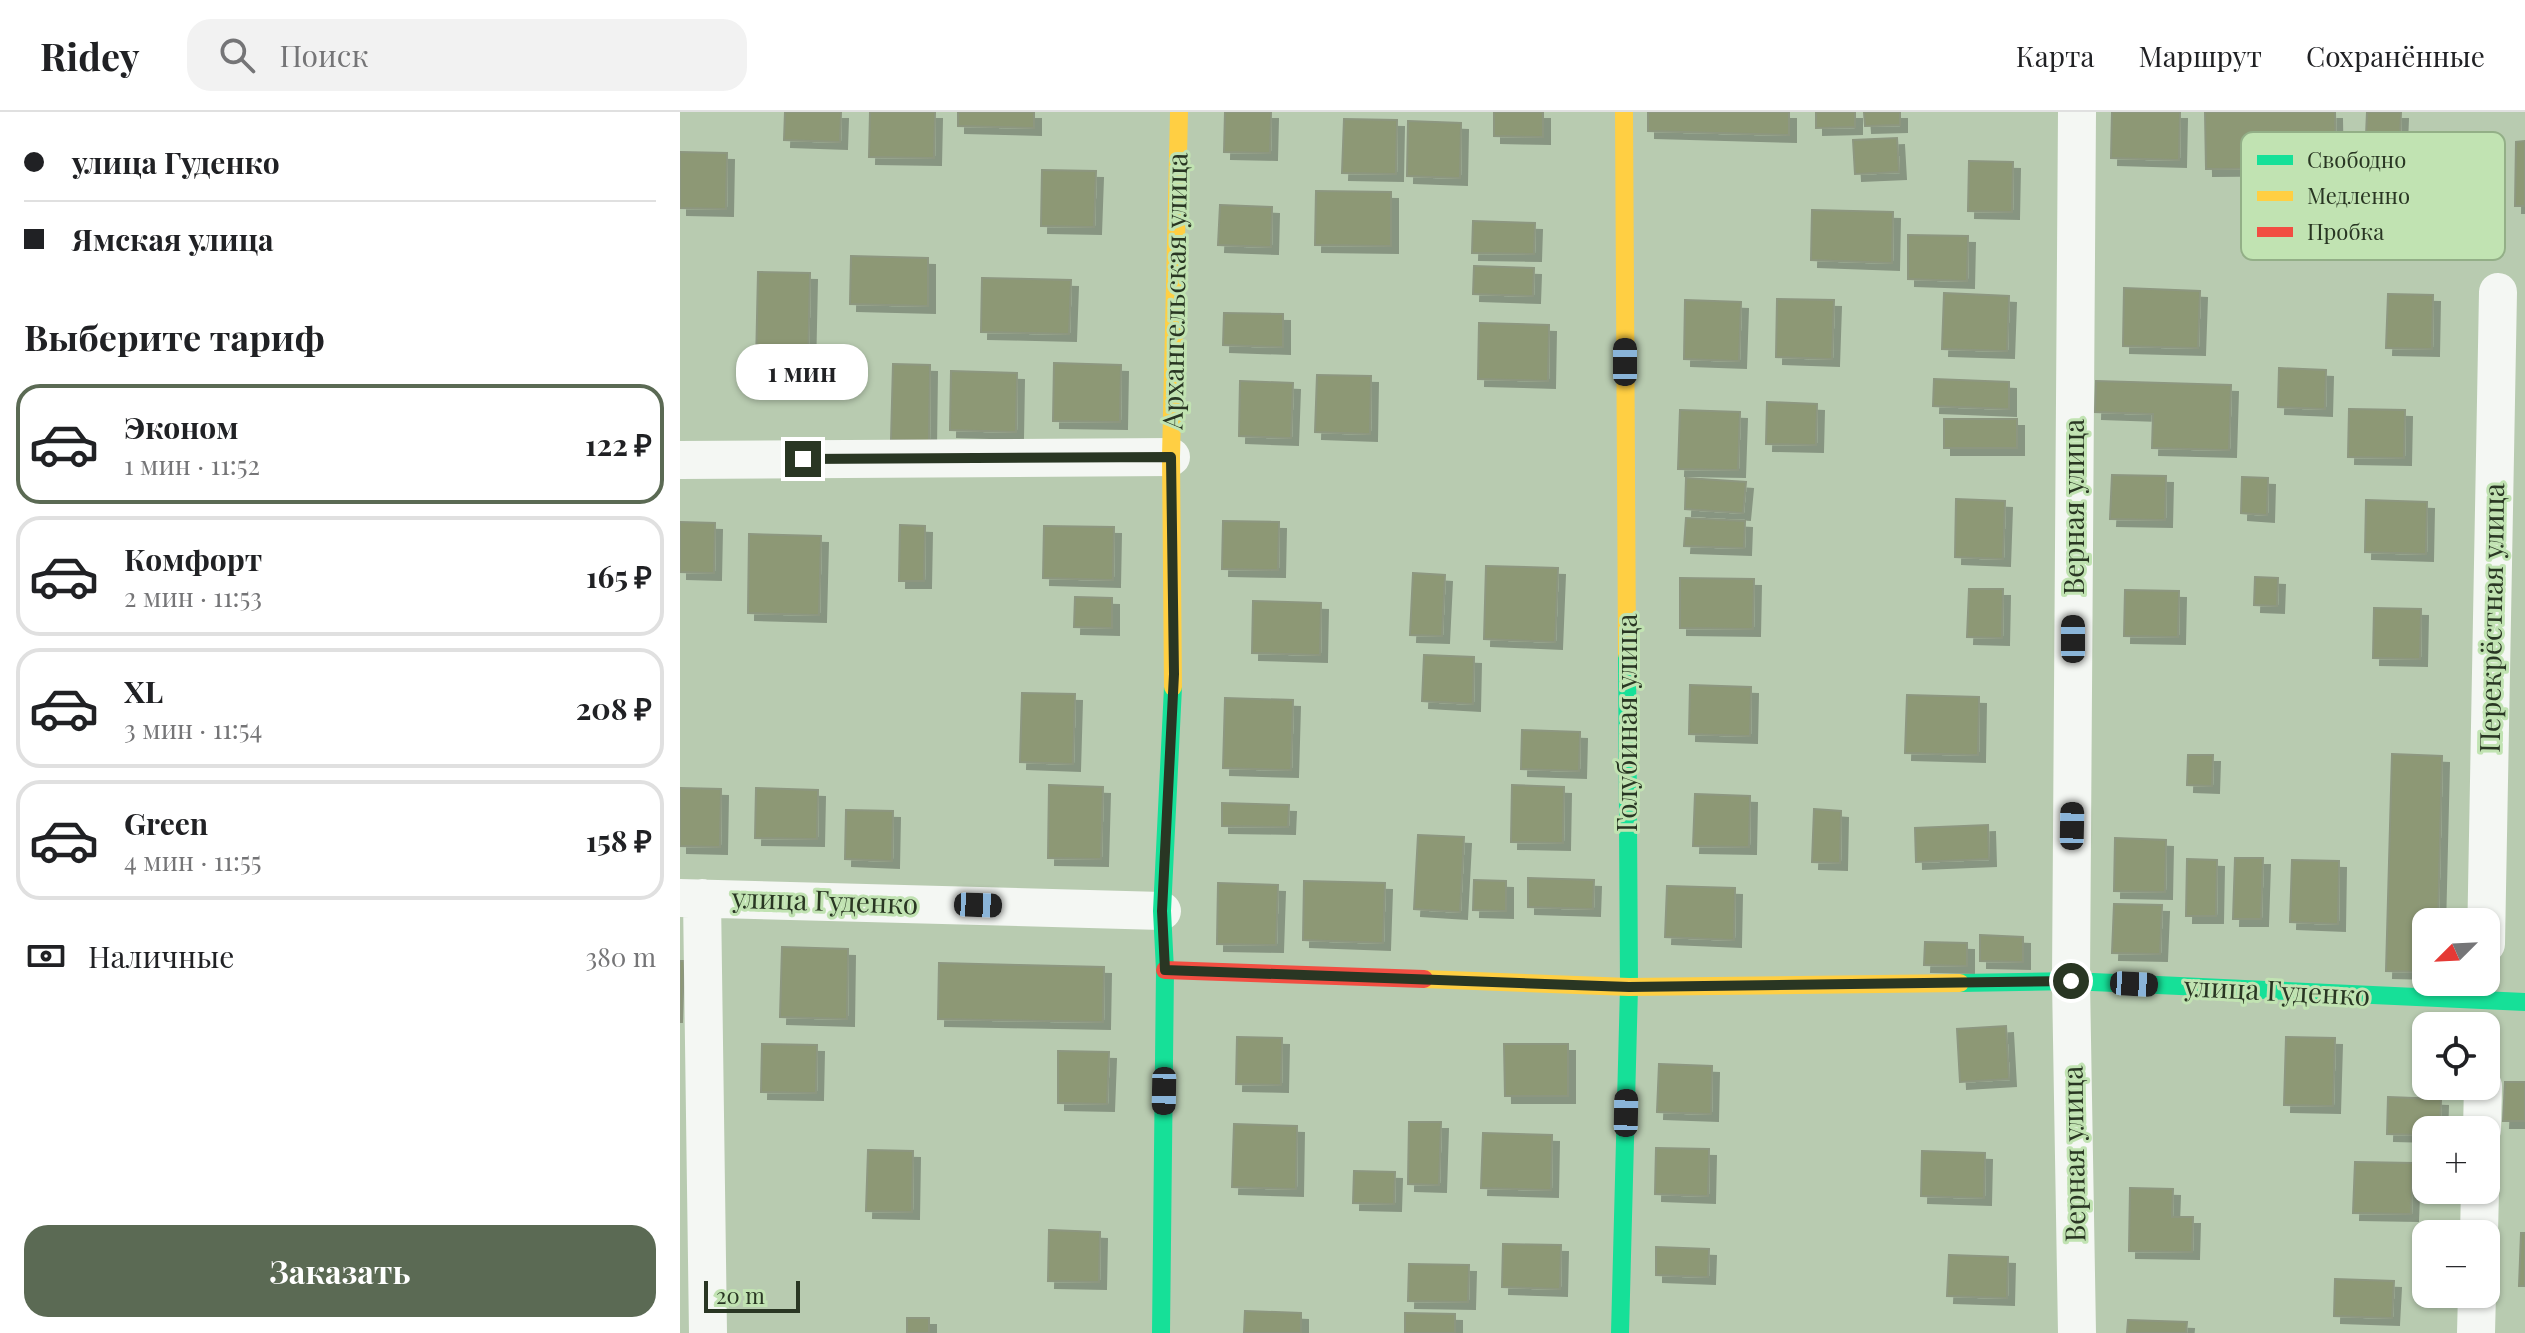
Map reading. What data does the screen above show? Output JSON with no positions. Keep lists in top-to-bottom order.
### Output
{
  "streets": {
    "street": [
      "Архангельская улица",
      "Верная улица",
      "Перекрёстная улица",
      "Голубиная улица",
      "улица Гуденко"
    ]
  },
  "crossings": [
    ["Архангельская улица", "улица Гуденко"],
    ["Верная улица", "улица Гуденко"],
    ["Голубиная улица", "улица Гуденко"]
  ],
  "legend": ["Свободно", "Медленно", "Пробка"],
  "scale_bar": "20 m",
  "north": "bottom left",
  "page": {
    "header": "Ridey",
    "search": "Поиск",
    "nav": ["Карта", "Маршрут", "Сохранённые"],
    "banner": ["улица Гуденко", "Ямская улица"],
    "heading": "Выберите тариф",
    "bubble": "1 мин",
    "list": [
      {
        "name": "Эконом",
        "note": "1 мин · 11:52",
        "value": "122 ₽"
      },
      {
        "name": "Комфорт",
        "note": "2 мин · 11:53",
        "value": "165 ₽"
      },
      {
        "name": "XL",
        "note": "3 мин · 11:54",
        "value": "208 ₽"
      },
      {
        "name": "Green",
        "note": "4 мин · 11:55",
        "value": "158 ₽"
      }
    ],
    "map_buttons": ["+", "−"],
    "pay": ["Наличные", "380 m"],
    "buttons": "Заказать",
    "scale": "20 m"
  }
}
